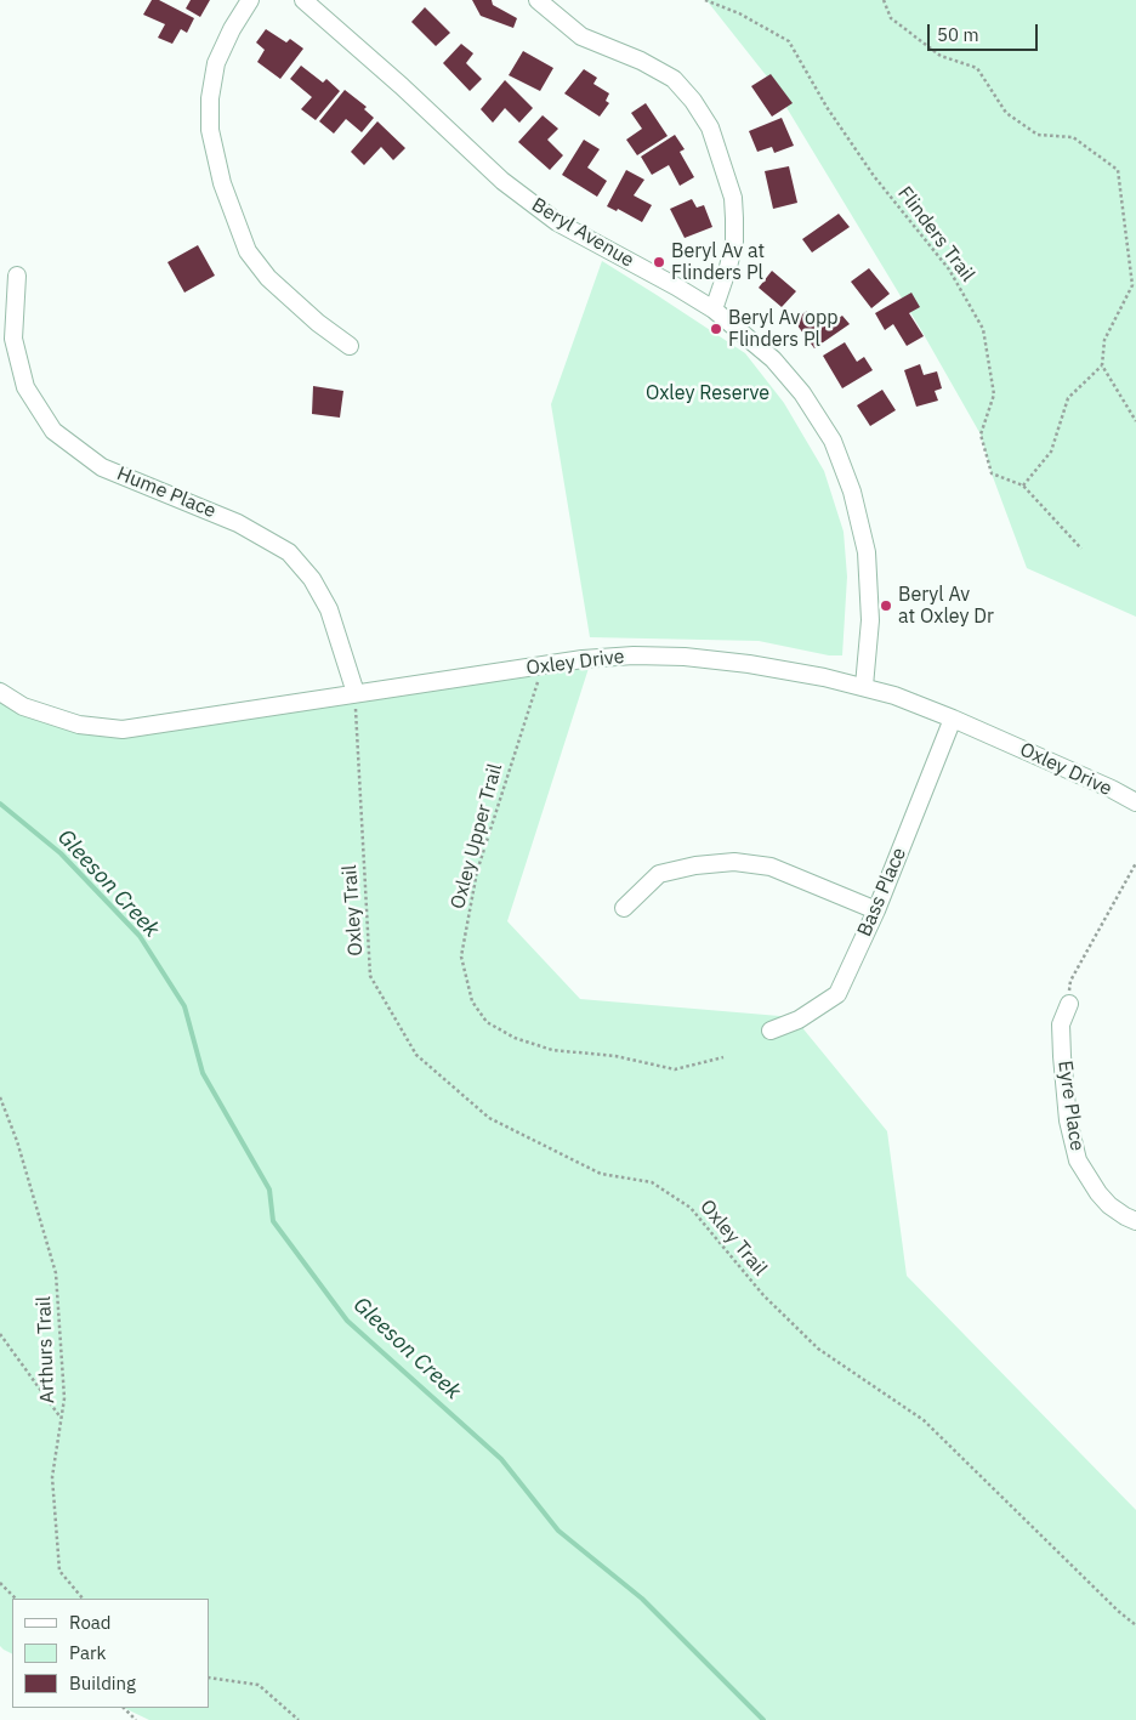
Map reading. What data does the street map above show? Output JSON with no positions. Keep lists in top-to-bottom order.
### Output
{
  "streets": {
    "street": [
      "Beryl Avenue",
      "Hume Place",
      "Oxley Drive",
      "Bass Place",
      "Eyre Place"
    ],
    "path": [
      "Flinders Trail",
      "Oxley Upper Trail",
      "Oxley Trail",
      "Arthurs Trail"
    ]
  },
  "crossings": [
    ["Beryl Avenue", "Oxley Drive"],
    ["Hume Place", "Oxley Drive"],
    ["Hume Place", "Oxley Trail"],
    ["Oxley Drive", "Oxley Upper Trail"],
    ["Oxley Drive", "Bass Place"],
    ["Oxley Drive", "Oxley Trail"]
  ],
  "water": ["Gleeson Creek"],
  "parks": ["Oxley Reserve"],
  "places": ["Beryl Av at Flinders Pl", "Beryl Av opp Flinders Pl", "Beryl Av at Oxley Dr"],
  "legend": ["Road", "Park", "Building"],
  "scale_bar": "50 m"
}
